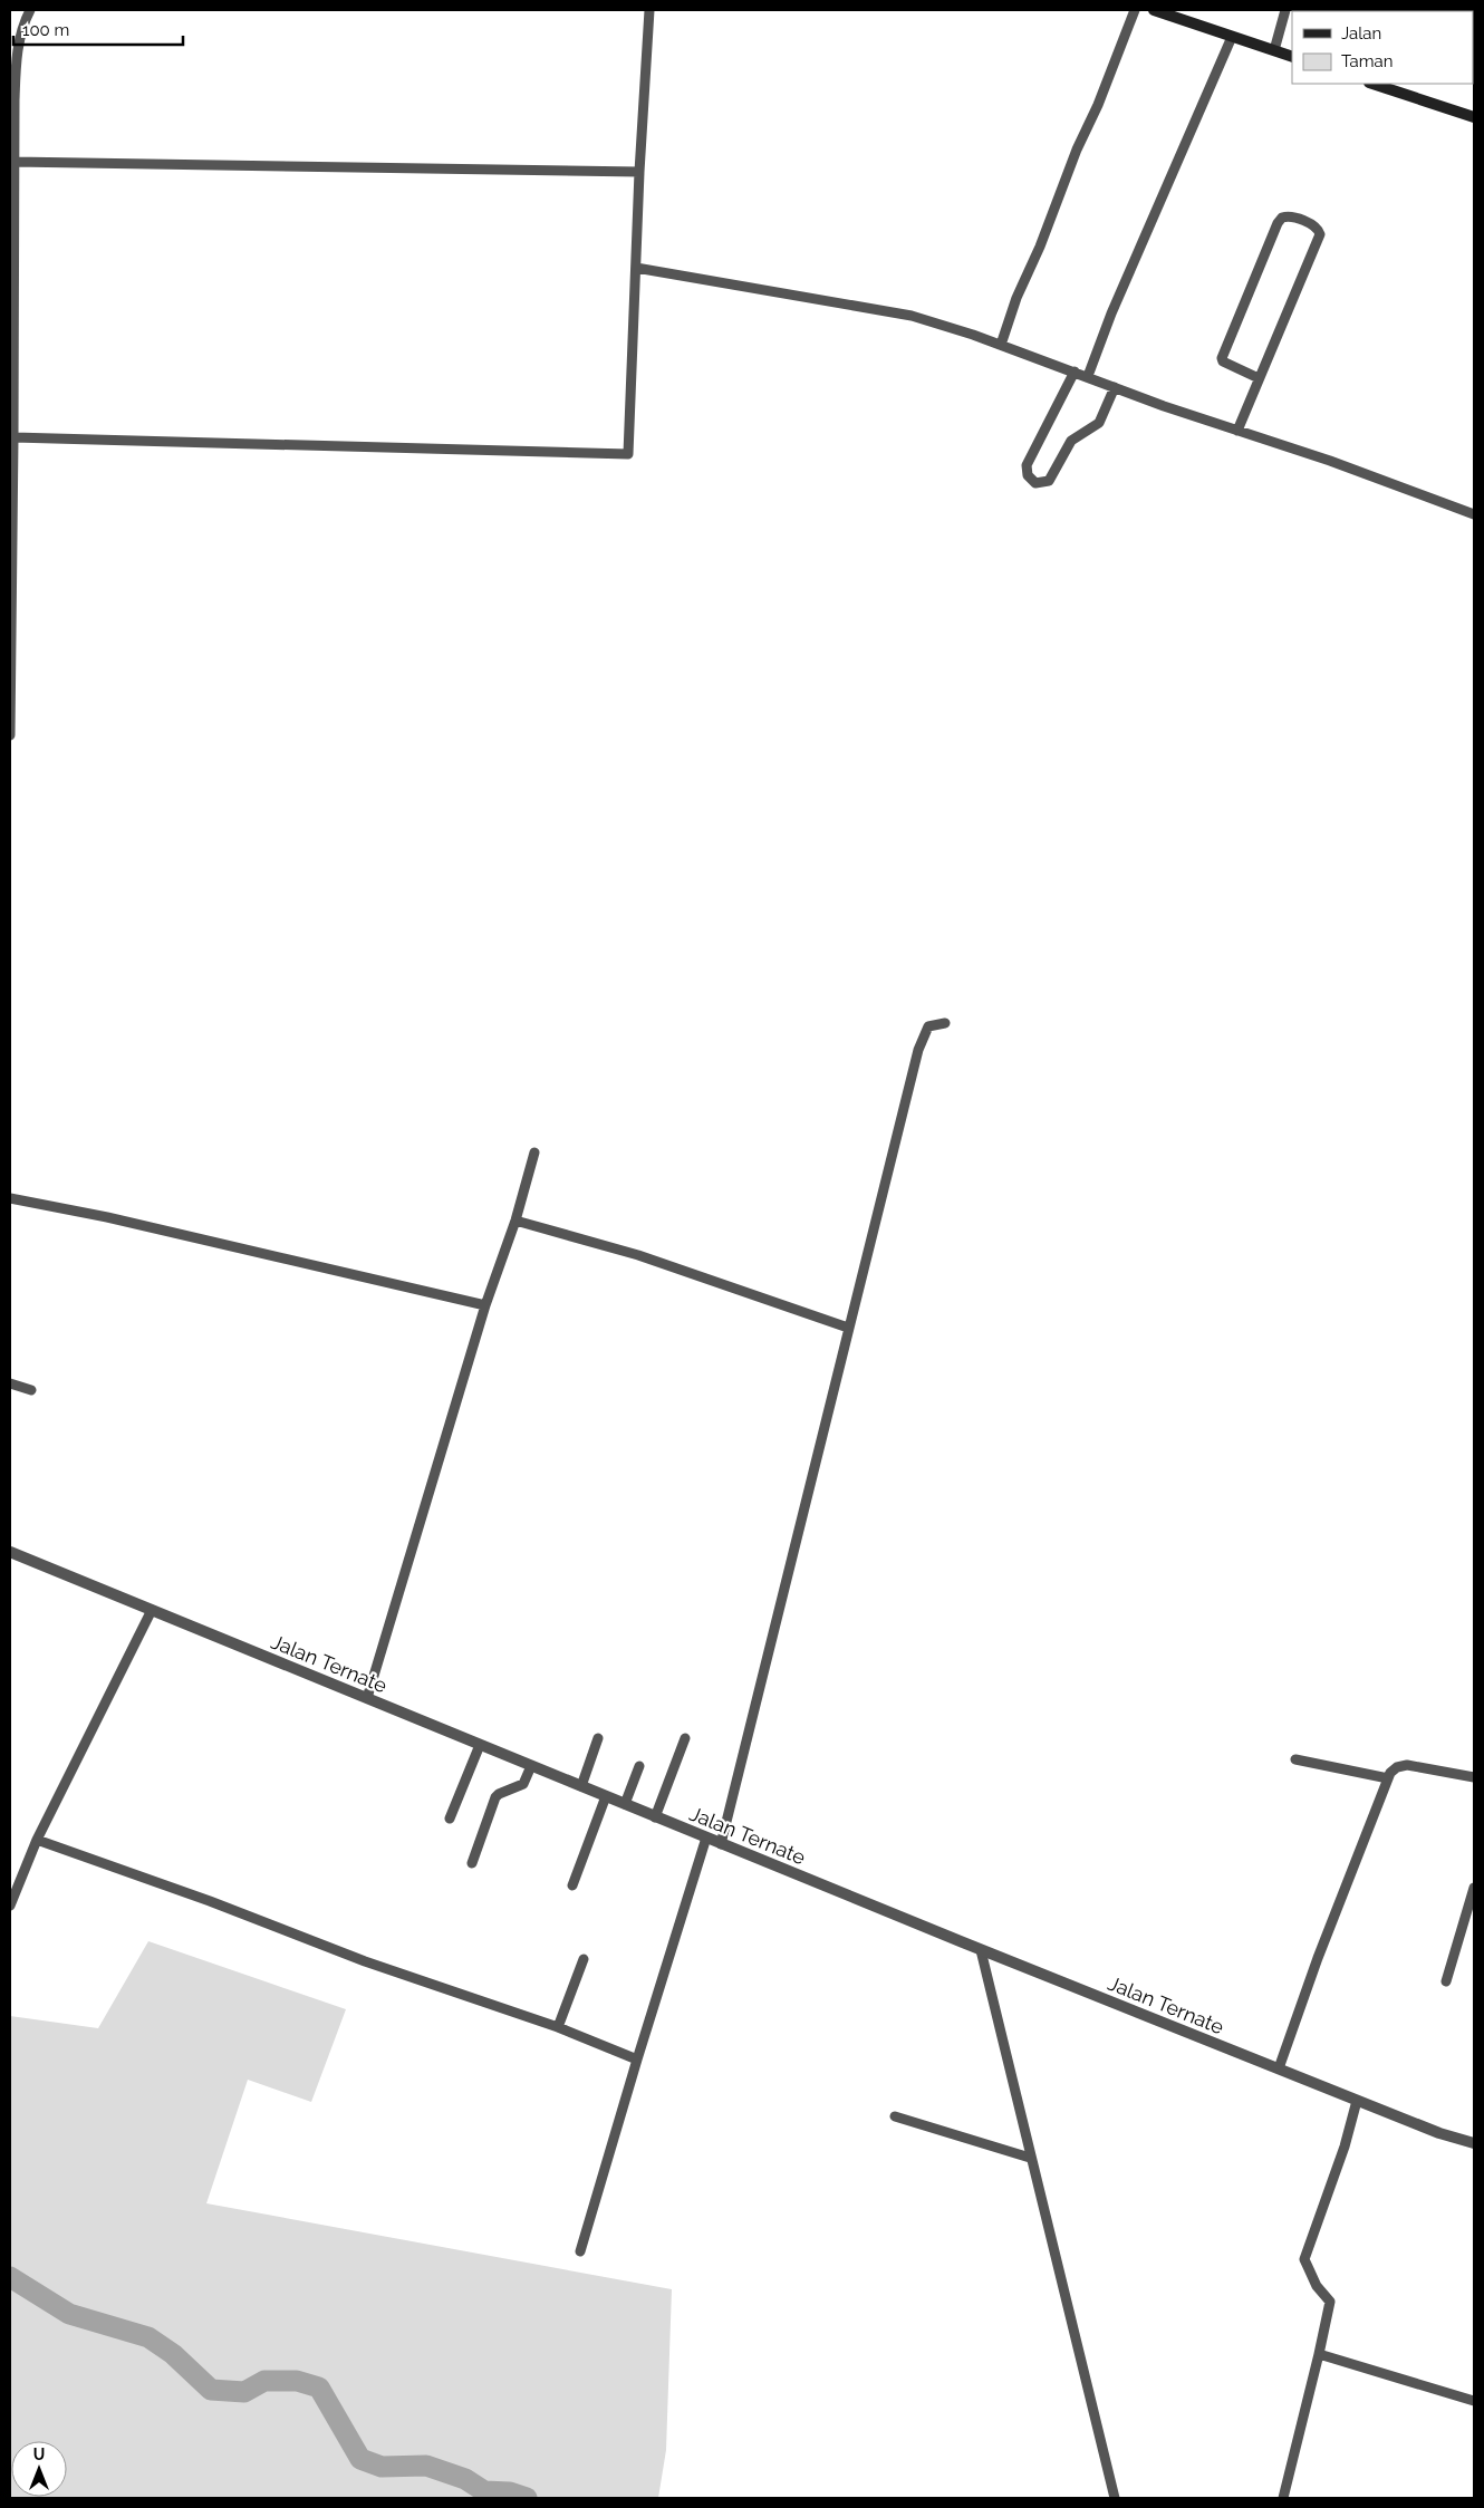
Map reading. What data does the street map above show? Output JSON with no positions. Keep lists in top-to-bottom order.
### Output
{
  "streets": {
    "street": ["Jalan Ternate"]
  },
  "legend": ["Jalan", "Taman"],
  "scale_bar": "100 m",
  "north": "top"
}
